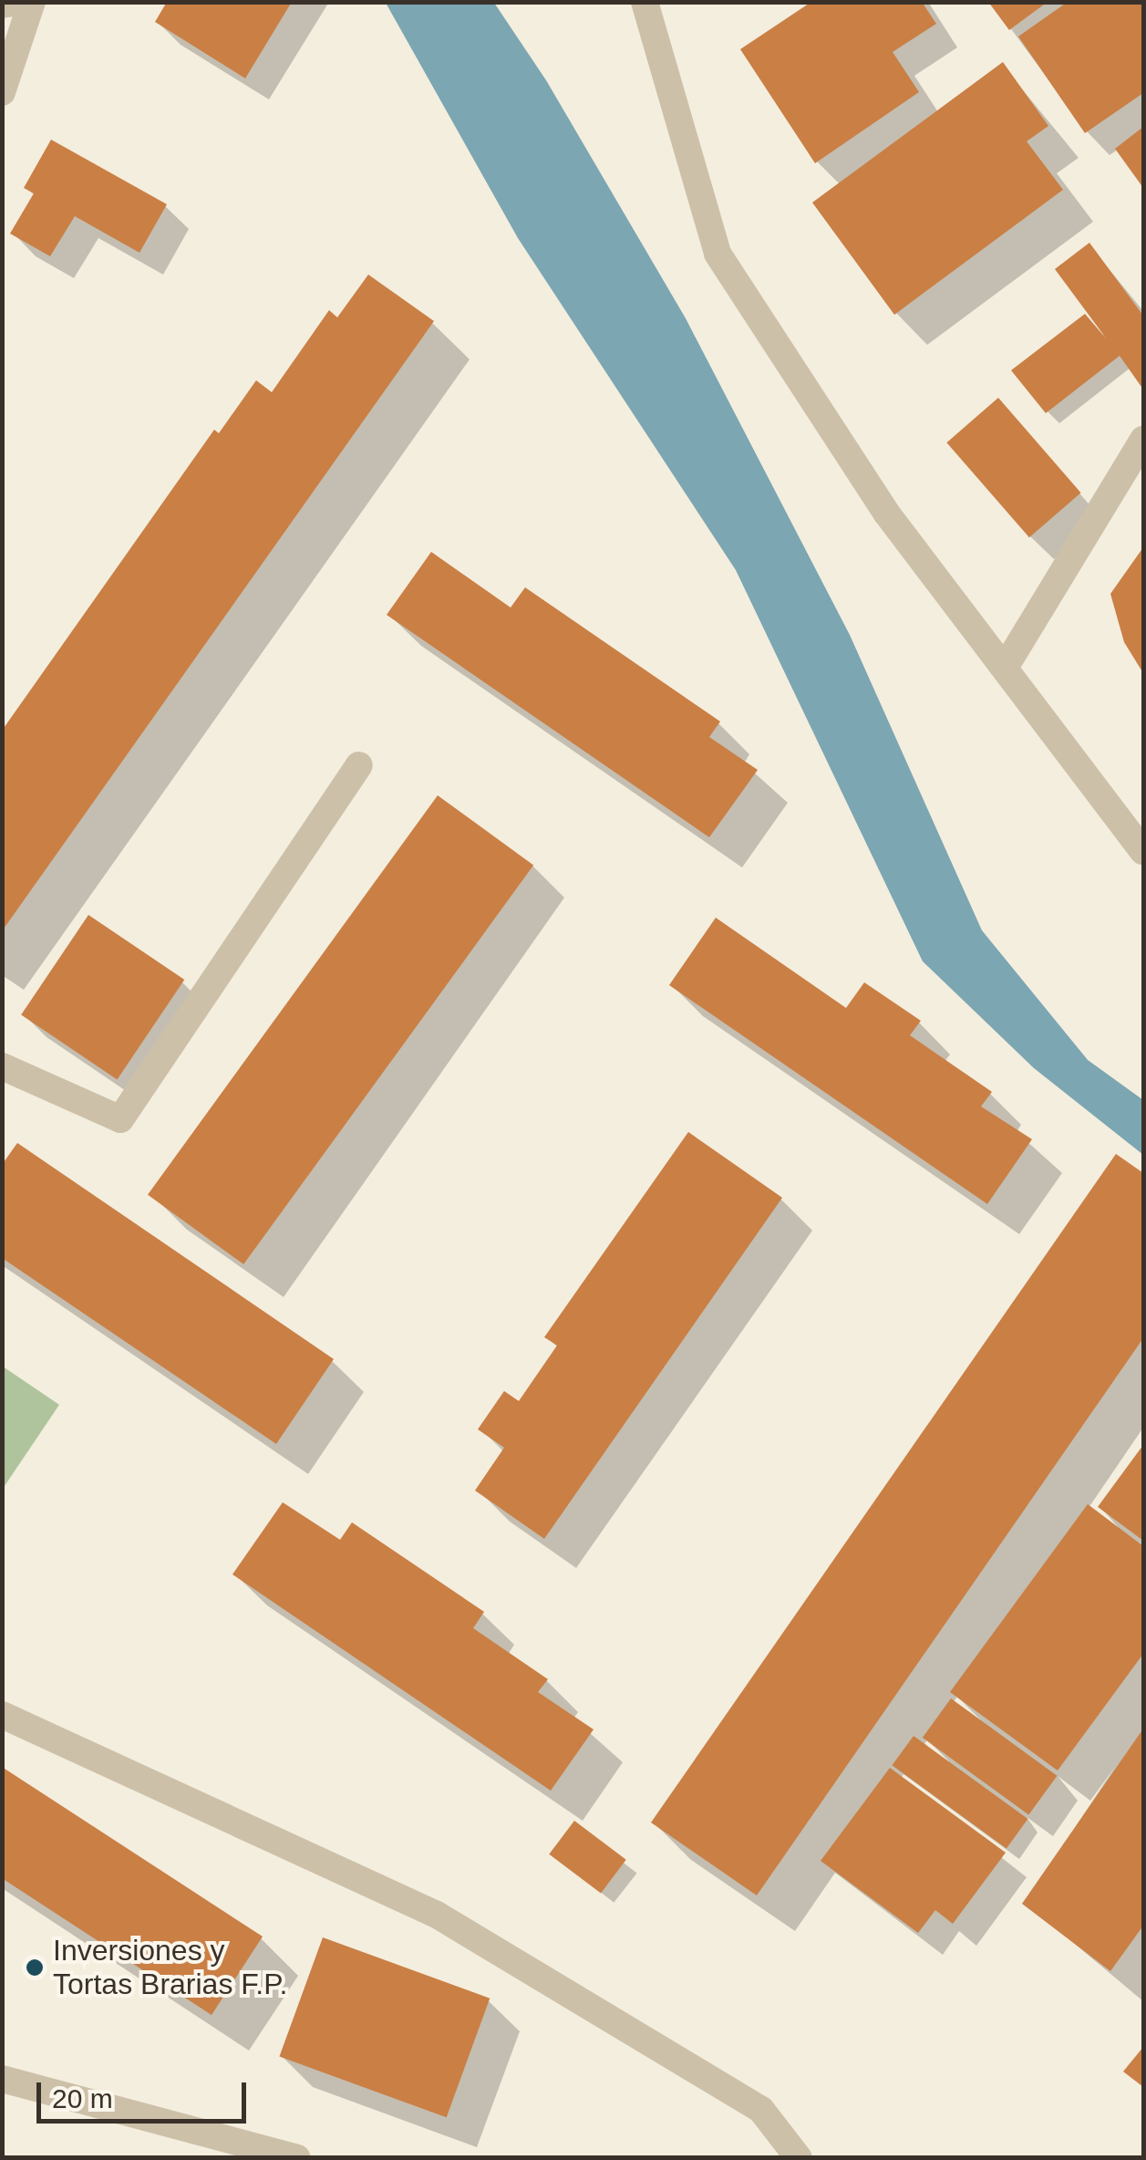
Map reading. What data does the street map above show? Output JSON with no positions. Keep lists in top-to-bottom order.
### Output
{
  "places": ["Inversiones y Tortas Brarias F.P."],
  "scale_bar": "20 m"
}
